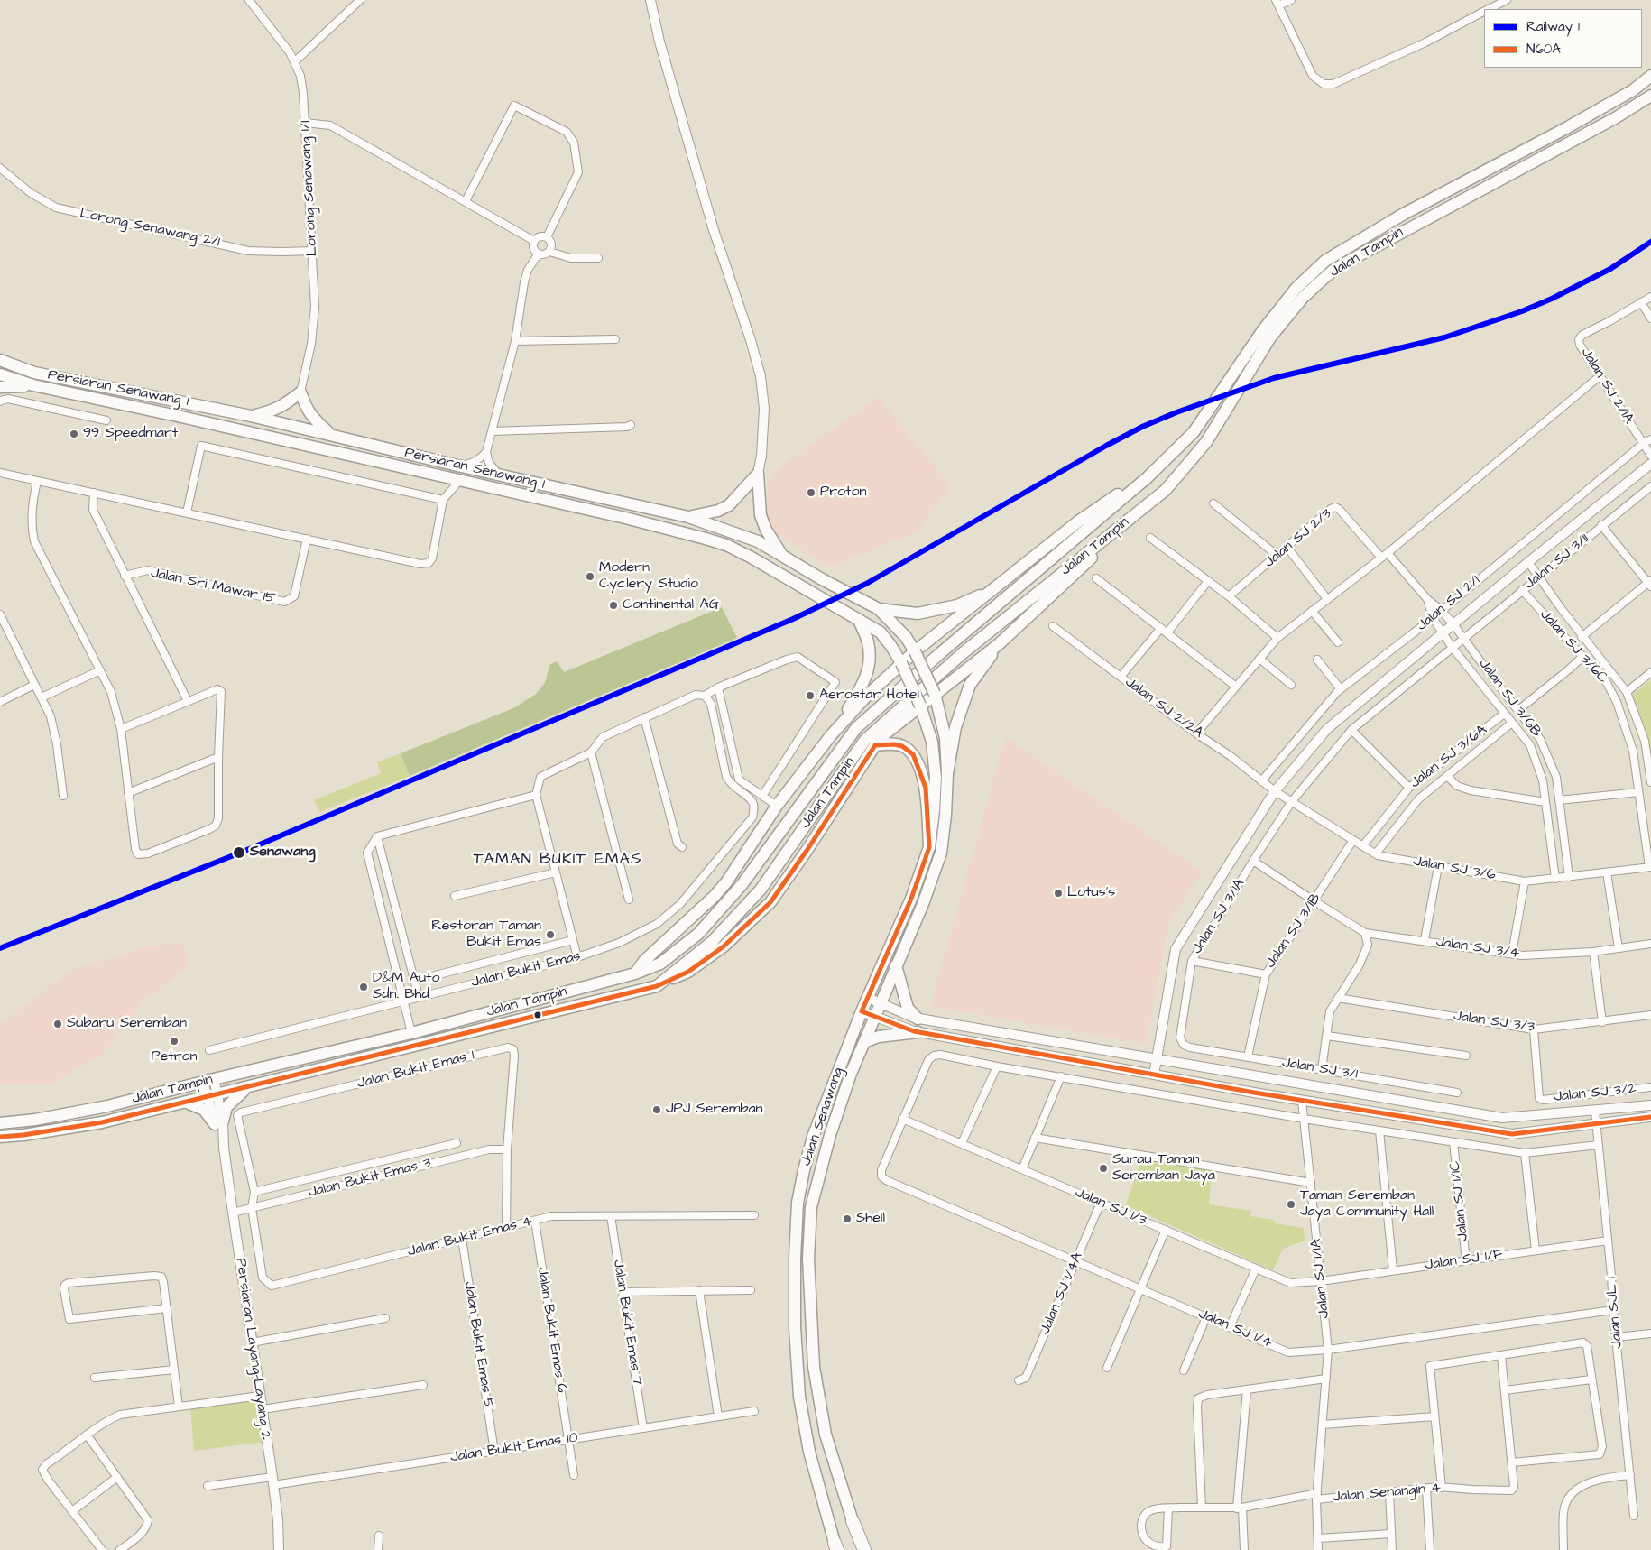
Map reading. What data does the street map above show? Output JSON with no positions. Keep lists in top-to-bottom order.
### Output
{
  "streets": {
    "main road": ["Jalan Tampin", "Persiaran Senawang 1", "Jalan Senawang"],
    "street": [
      "Lorong Senawang 1/1",
      "Lorong Senawang 2/1",
      "Jalan SJ 2/1A",
      "Jalan SJ 2/3",
      "Jalan SJ 3/11",
      "Jalan Sri Mawar 15",
      "Jalan SJ 2/1",
      "Jalan SJ 3/6C",
      "Jalan SJ 3/6B",
      "Jalan SJ 2/2A",
      "Jalan SJ 3/6A",
      "Jalan SJ 3/6",
      "Jalan SJ 3/1A",
      "Jalan SJ 3/1B",
      "Jalan SJ 3/4",
      "Jalan Bukit Emas",
      "Jalan SJ 3/3",
      "Jalan SJ 3/1",
      "Jalan Bukit Emas 1",
      "Jalan SJ 3/2",
      "Jalan Bukit Emas 3",
      "Jalan SJ 1/1C",
      "Jalan SJ 1/3",
      "Jalan Bukit Emas 4",
      "Jalan SJ 1/F",
      "Jalan SJ 1/1A",
      "Jalan SJ 1/4A",
      "Jalan SJL 1",
      "Jalan Bukit Emas 7",
      "Jalan SJ 1/4",
      "Jalan Bukit Emas 6",
      "Jalan Bukit Emas 5",
      "Persiaran Layang-Layang 2",
      "Jalan Bukit Emas 10",
      "Jalan Senangin 4"
    ]
  },
  "crossings": [
    ["Lorong Senawang 1/1", "Lorong Senawang 2/1"],
    ["Jalan Tampin", "Persiaran Layang-Layang 2"],
    ["Jalan SJ 2/1A", "Jalan SJ 2/1"],
    ["Persiaran Senawang 1", "Jalan Senawang"],
    ["Jalan SJ 3/11", "Jalan SJ 3/6C"],
    ["Jalan SJ 3/11", "Jalan SJ 3/6B"],
    ["Jalan SJ 3/11", "Jalan SJ 3/1A"],
    ["Jalan SJ 2/1", "Jalan SJ 3/6B"],
    ["Jalan SJ 2/1", "Jalan SJ 2/2A"],
    ["Jalan SJ 3/6C", "Jalan SJ 3/6"],
    ["Jalan SJ 3/6B", "Jalan SJ 3/6"],
    ["Jalan SJ 2/2A", "Jalan SJ 3/6"],
    ["Jalan SJ 3/6A", "Jalan SJ 3/6"],
    ["Jalan SJ 3/6", "Jalan SJ 3/1A"],
    ["Jalan SJ 3/6", "Jalan SJ 3/1B"],
    ["Jalan SJ 3/1A", "Jalan SJ 3/4"],
    ["Jalan SJ 3/1A", "Jalan SJ 3/1"],
    ["Jalan SJ 3/1B", "Jalan SJ 3/4"],
    ["Jalan SJ 3/1B", "Jalan SJ 3/1"],
    ["Jalan SJ 3/3", "Jalan SJ 3/2"],
    ["Jalan Bukit Emas 1", "Jalan Bukit Emas 3"],
    ["Jalan Bukit Emas 1", "Jalan Bukit Emas 4"],
    ["Jalan Bukit Emas 3", "Jalan Bukit Emas 4"],
    ["Jalan Bukit Emas 3", "Persiaran Layang-Layang 2"],
    ["Jalan SJ 1/1C", "Jalan SJ 1/F"],
    ["Jalan SJ 1/3", "Jalan SJ 1/F"],
    ["Jalan SJ 1/3", "Jalan SJ 1/1A"],
    ["Jalan SJ 1/3", "Jalan SJ 1/4A"],
    ["Jalan SJ 1/3", "Jalan SJ 1/4"],
    ["Jalan Bukit Emas 4", "Jalan Bukit Emas 7"],
    ["Jalan Bukit Emas 4", "Jalan Bukit Emas 6"],
    ["Jalan Bukit Emas 4", "Jalan Bukit Emas 5"],
    ["Jalan SJ 1/F", "Jalan SJ 1/1A"],
    ["Jalan SJ 1/F", "Jalan SJL 1"],
    ["Jalan SJ 1/1A", "Jalan SJ 1/4"],
    ["Jalan SJ 1/1A", "Jalan Senangin 4"],
    ["Jalan SJ 1/4A", "Jalan SJ 1/4"],
    ["Jalan SJL 1", "Jalan SJ 1/4"],
    ["Jalan Bukit Emas 7", "Jalan Bukit Emas 10"],
    ["Jalan Bukit Emas 6", "Jalan Bukit Emas 10"],
    ["Jalan Bukit Emas 5", "Jalan Bukit Emas 10"],
    ["Persiaran Layang-Layang 2", "Jalan Bukit Emas 10"]
  ],
  "districts": ["TAMAN BUKIT EMAS"],
  "places": [
    "99 Speedmart",
    "Proton",
    "Modern Cyclery Studio",
    "Continental AG",
    "Aerostar Hotel",
    "Senawang",
    "Lotus's",
    "Restoran Taman Bukit Emas",
    "D&M Auto Sdn. Bhd",
    "Subaru Seremban",
    "Petron",
    "JPJ Seremban",
    "Surau Taman Seremban Jaya",
    "Taman Seremban Jaya Community Hall",
    "Shell"
  ],
  "lines": ["rail line 1", "transit line N60A"],
  "legend": ["Railway 1", "N60A"]
}
